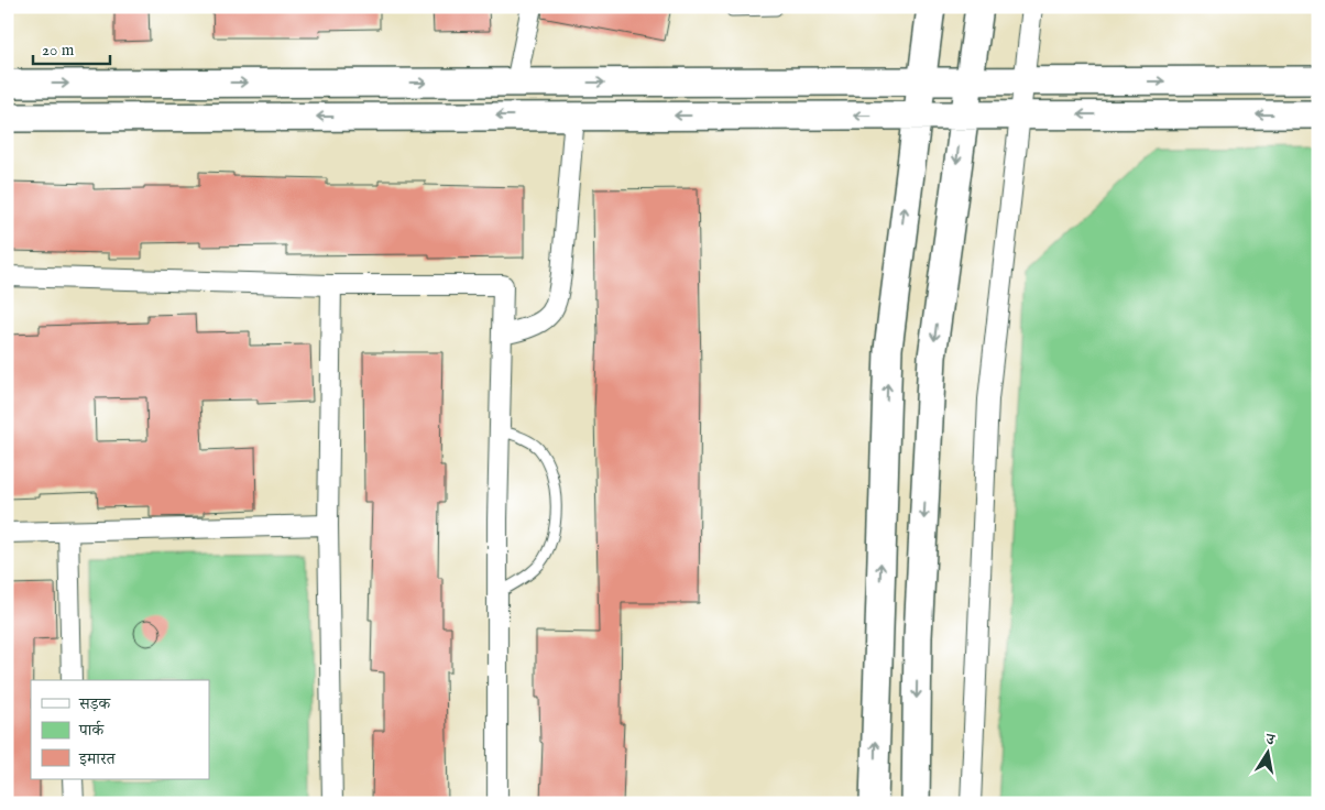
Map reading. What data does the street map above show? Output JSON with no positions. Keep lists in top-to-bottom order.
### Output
{
  "legend": ["सड़क", "पार्क", "इमारत"],
  "scale_bar": "20 m",
  "north": "top"
}
